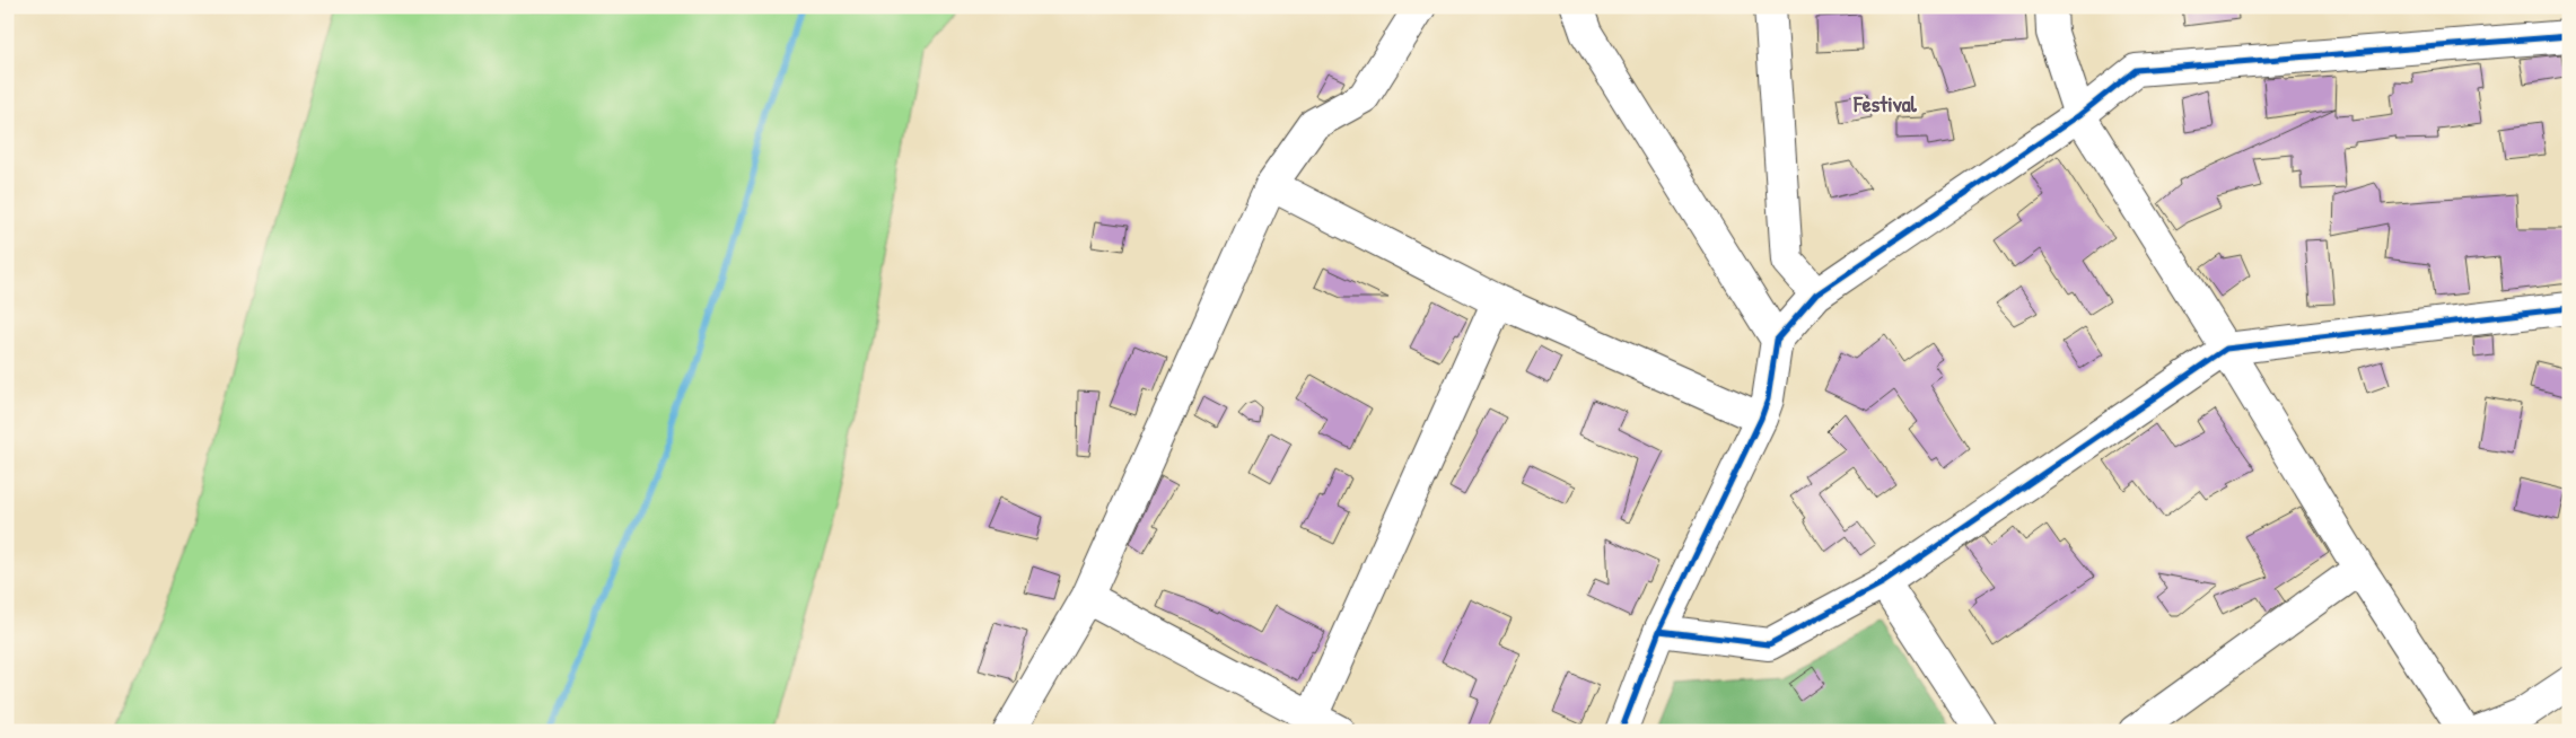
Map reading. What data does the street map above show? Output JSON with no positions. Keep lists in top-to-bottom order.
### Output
{
  "districts": ["Festival"]
}
